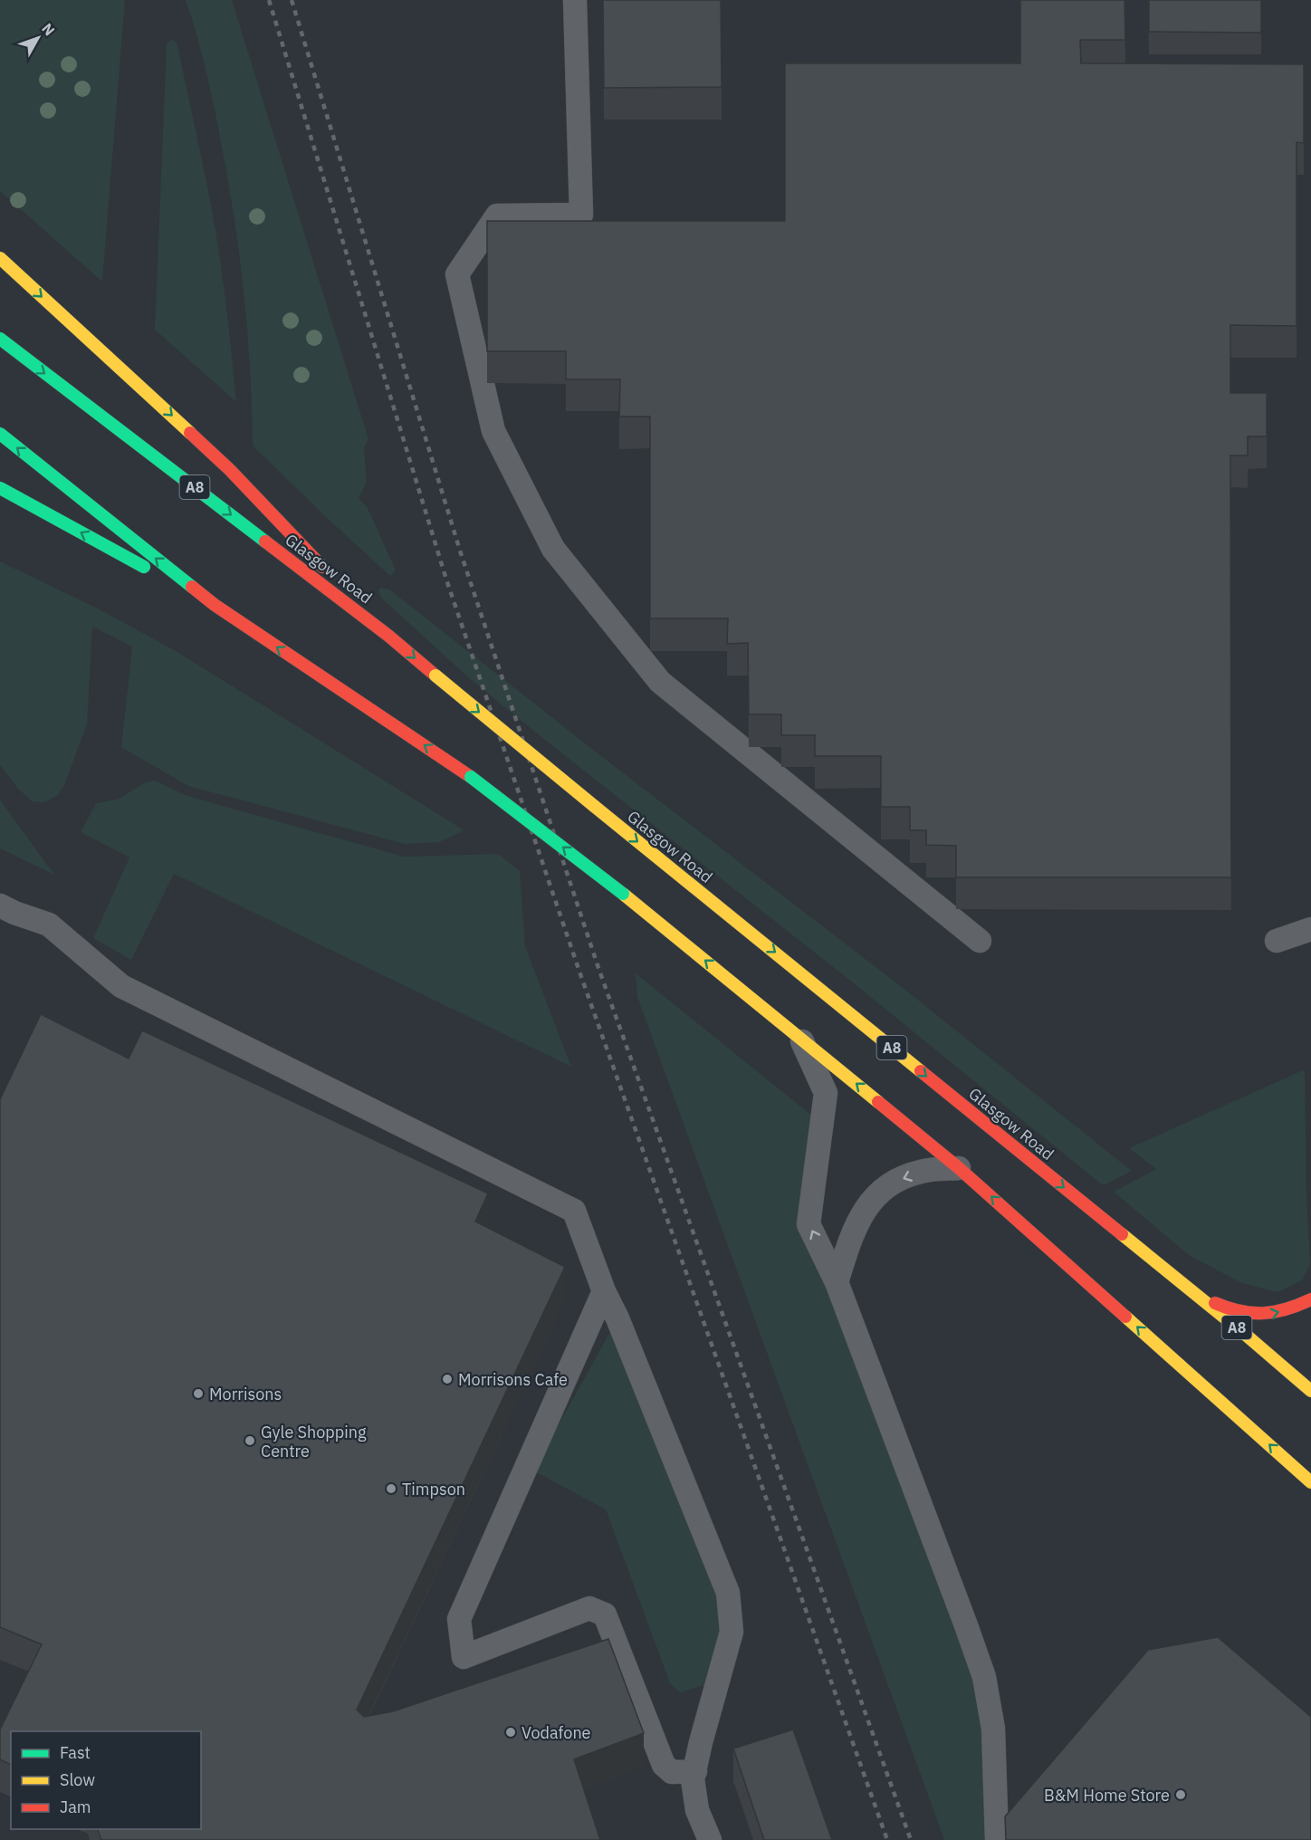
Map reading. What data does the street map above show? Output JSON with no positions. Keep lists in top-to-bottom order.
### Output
{
  "streets": {
    "main road": ["A8", "Glasgow Road"]
  },
  "crossings": [
    ["A8", "Glasgow Road"]
  ],
  "places": [
    "Morrisons Cafe",
    "Morrisons",
    "Gyle Shopping Centre",
    "Timpson",
    "Vodafone",
    "B&M Home Store"
  ],
  "legend": ["Fast", "Slow", "Jam"],
  "north": "top right"
}
